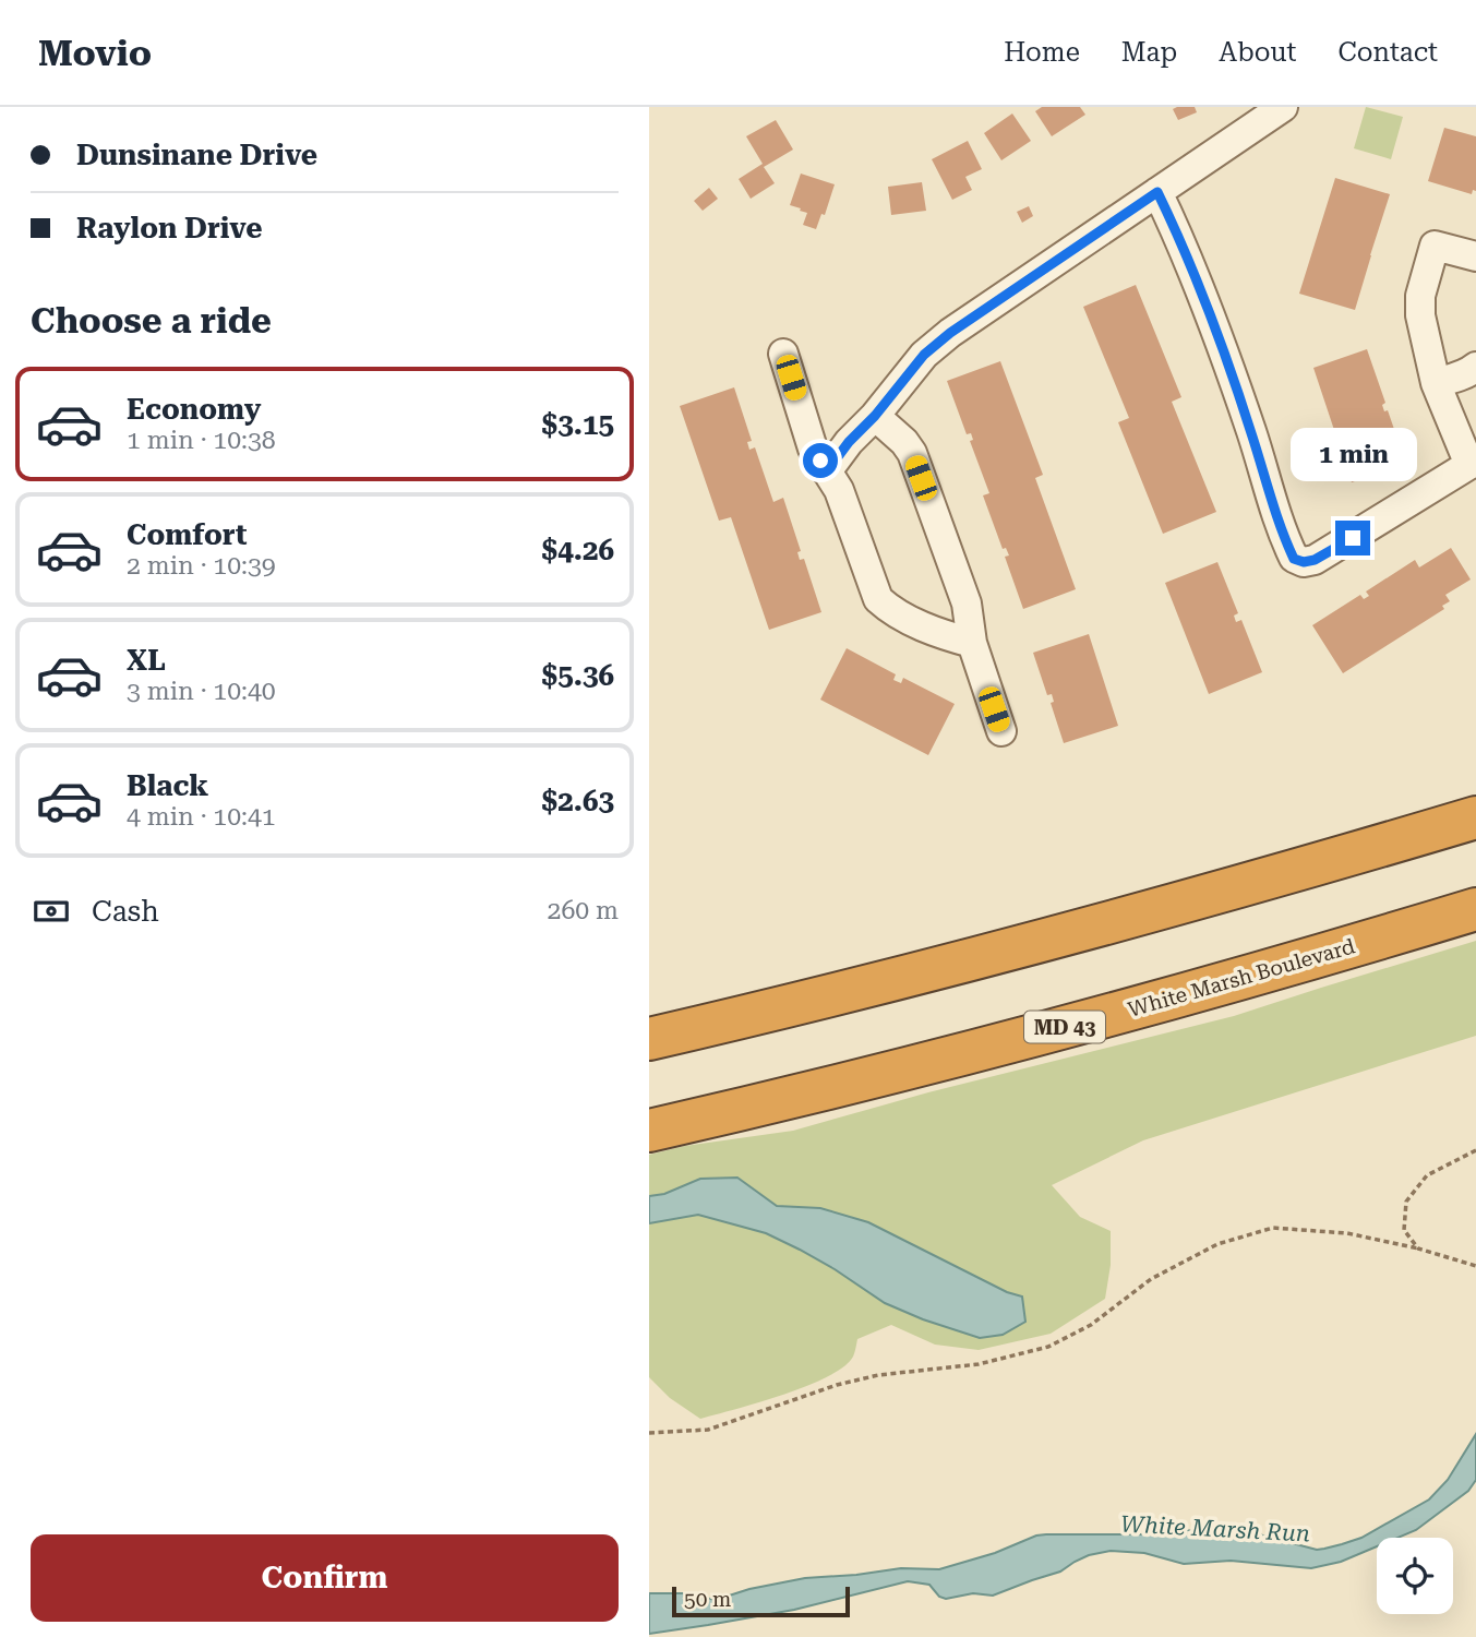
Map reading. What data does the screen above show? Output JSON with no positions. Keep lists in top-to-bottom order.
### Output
{
  "streets": {
    "highway": ["White Marsh Boulevard", "MD 43"]
  },
  "water": ["White Marsh Run"],
  "scale_bar": "50 m",
  "page": {
    "header": "Movio",
    "nav": [
      "Home",
      "Map",
      "About",
      "Contact"
    ],
    "banner": ["Dunsinane Drive", "Raylon Drive"],
    "heading": "Choose a ride",
    "list": [
      {
        "name": "Economy",
        "note": "1 min · 10:38",
        "value": "$3.15"
      },
      {
        "name": "Comfort",
        "note": "2 min · 10:39",
        "value": "$4.26"
      },
      {
        "name": "XL",
        "note": "3 min · 10:40",
        "value": "$5.36"
      },
      {
        "name": "Black",
        "note": "4 min · 10:41",
        "value": "$2.63"
      }
    ],
    "bubble": "1 min",
    "pay": ["Cash", "260 m"],
    "buttons": "Confirm",
    "scale": "50 m"
  }
}
